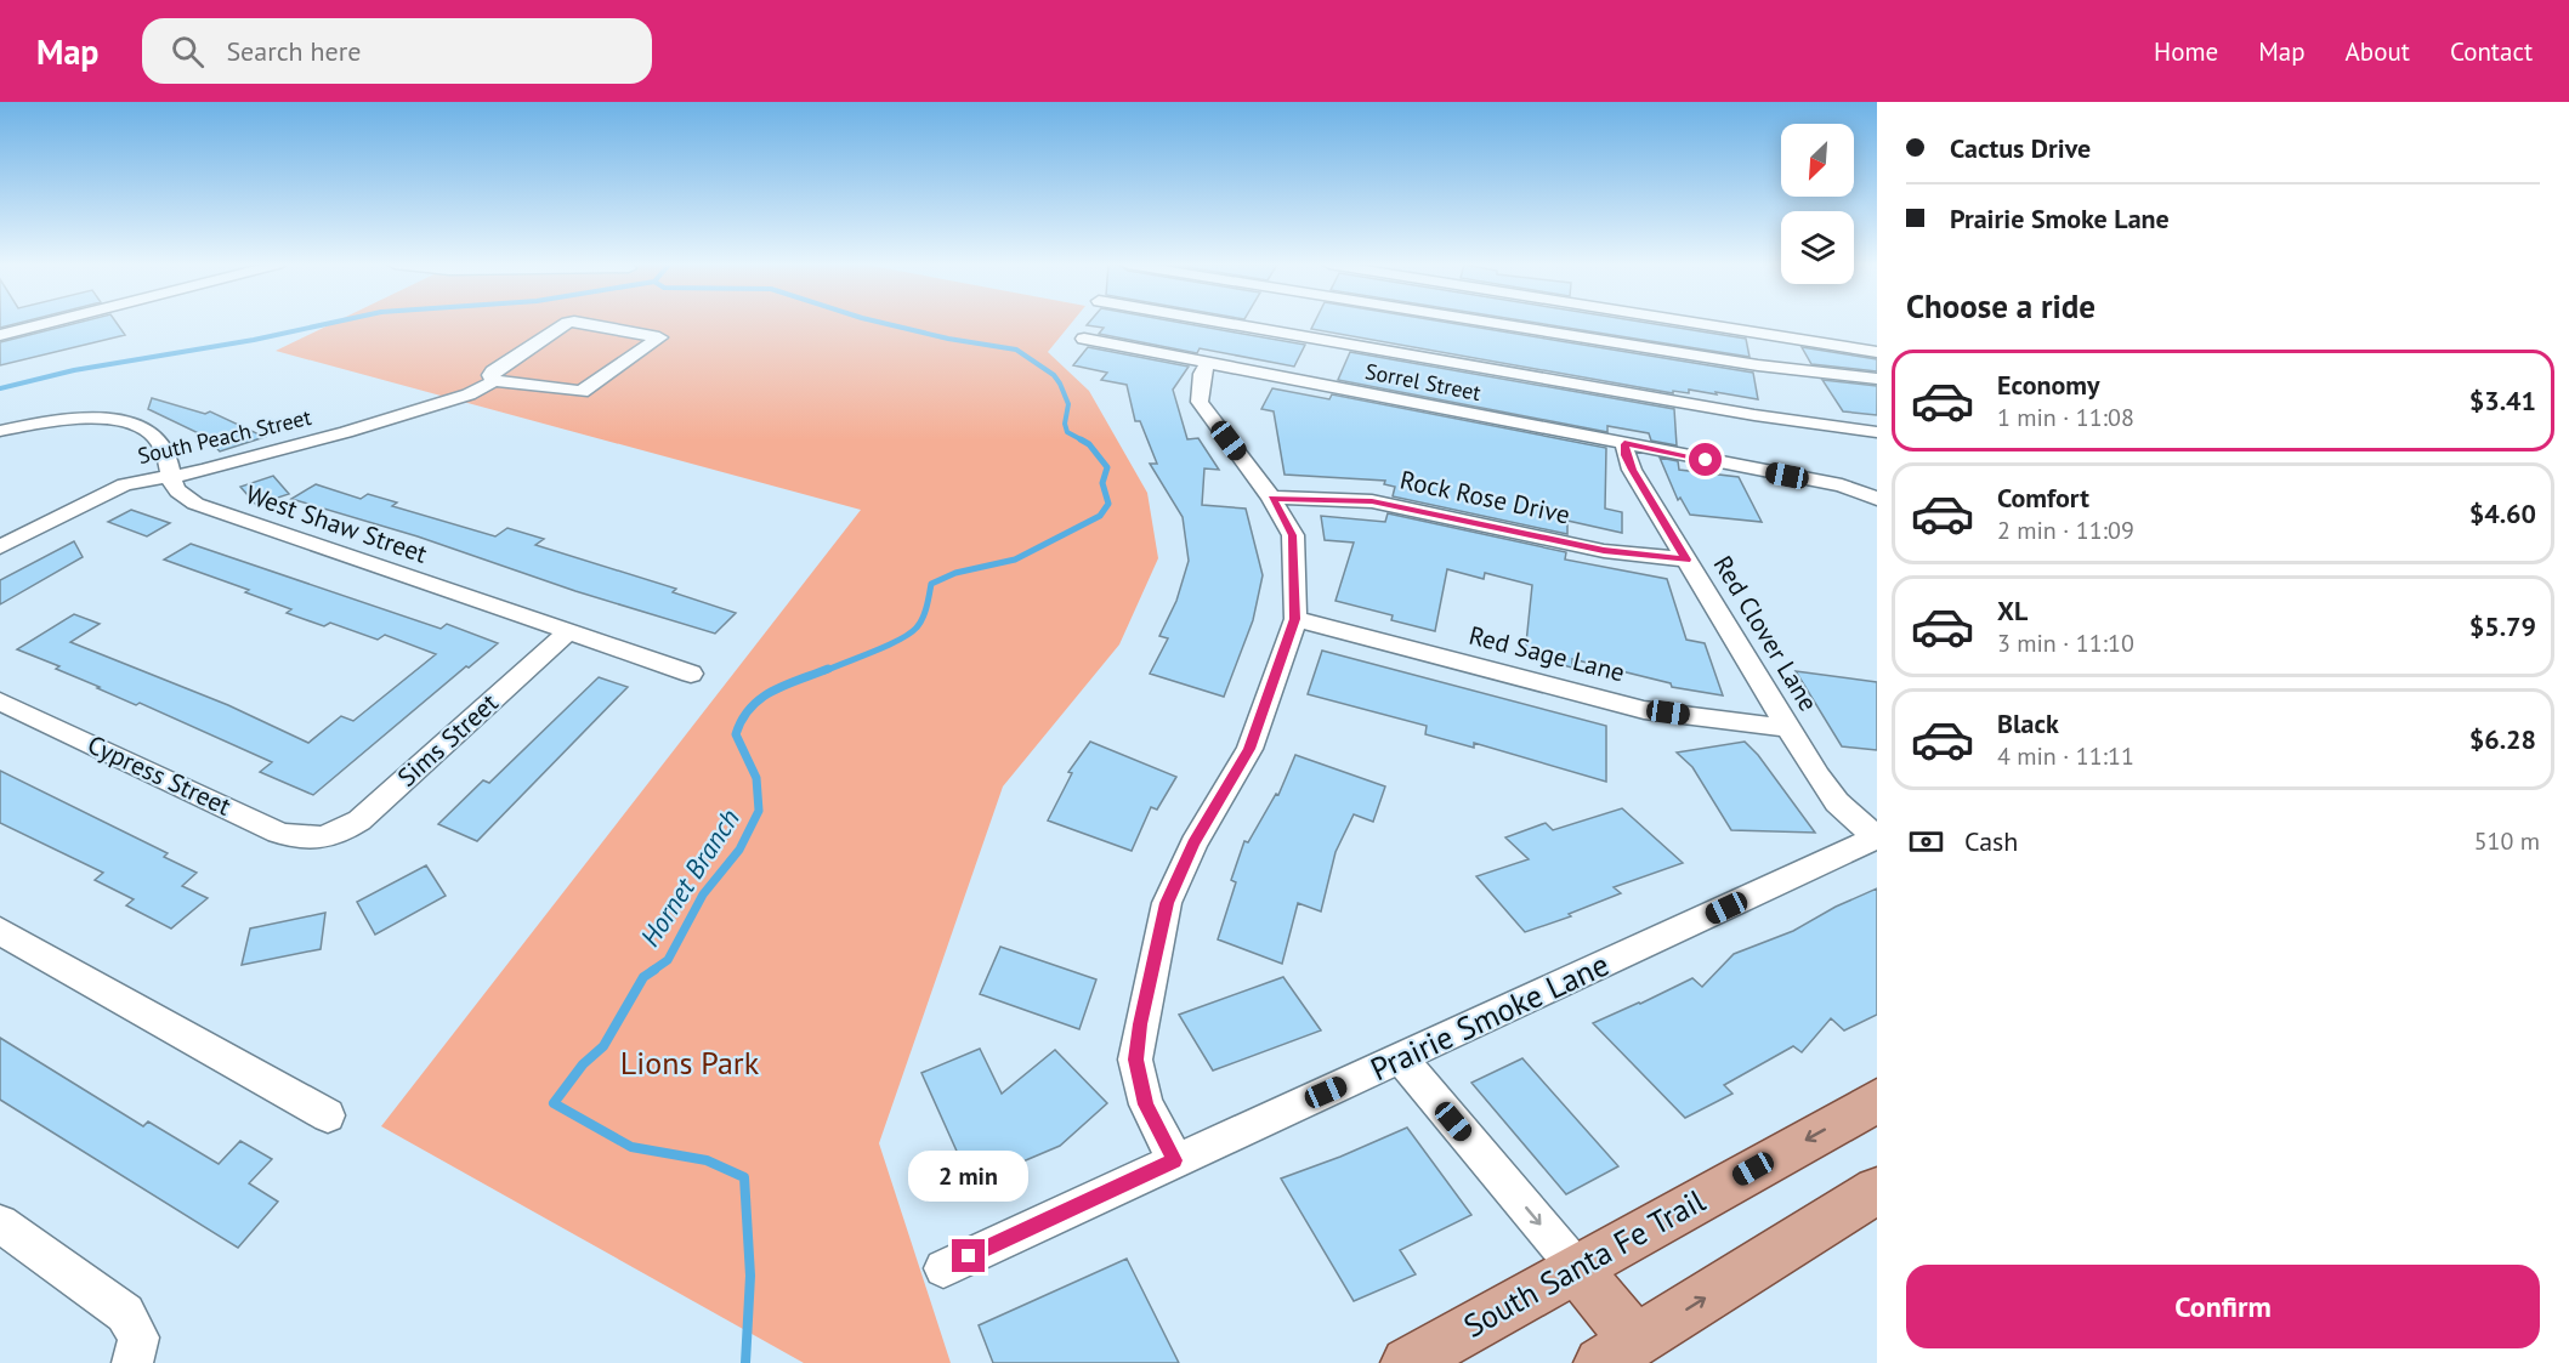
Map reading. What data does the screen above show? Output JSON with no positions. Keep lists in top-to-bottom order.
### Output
{
  "streets": {
    "main road": ["South Santa Fe Trail"],
    "street": [
      "Sorrel Street",
      "South Peach Street",
      "Rock Rose Drive",
      "West Shaw Street",
      "Red Clover Lane",
      "Red Sage Lane",
      "Sims Street",
      "Cypress Street",
      "Prairie Smoke Lane"
    ]
  },
  "crossings": [
    ["Sorrel Street", "Red Clover Lane"],
    ["South Peach Street", "West Shaw Street"],
    ["Rock Rose Drive", "Red Clover Lane"],
    ["West Shaw Street", "Sims Street"],
    ["Red Clover Lane", "Red Sage Lane"],
    ["Red Clover Lane", "Prairie Smoke Lane"],
    ["Sims Street", "Cypress Street"]
  ],
  "water": ["Hornet Branch"],
  "parks": ["Lions Park"],
  "north": "bottom left",
  "page": {
    "header": "Map",
    "search": "Search here",
    "nav": [
      "Home",
      "Map",
      "About",
      "Contact"
    ],
    "banner": ["Cactus Drive", "Prairie Smoke Lane"],
    "heading": "Choose a ride",
    "list": [
      {
        "name": "Economy",
        "note": "1 min · 11:08",
        "value": "$3.41"
      },
      {
        "name": "Comfort",
        "note": "2 min · 11:09",
        "value": "$4.60"
      },
      {
        "name": "XL",
        "note": "3 min · 11:10",
        "value": "$5.79"
      },
      {
        "name": "Black",
        "note": "4 min · 11:11",
        "value": "$6.28"
      }
    ],
    "pay": ["Cash", "510 m"],
    "bubble": "2 min",
    "buttons": "Confirm"
  }
}
